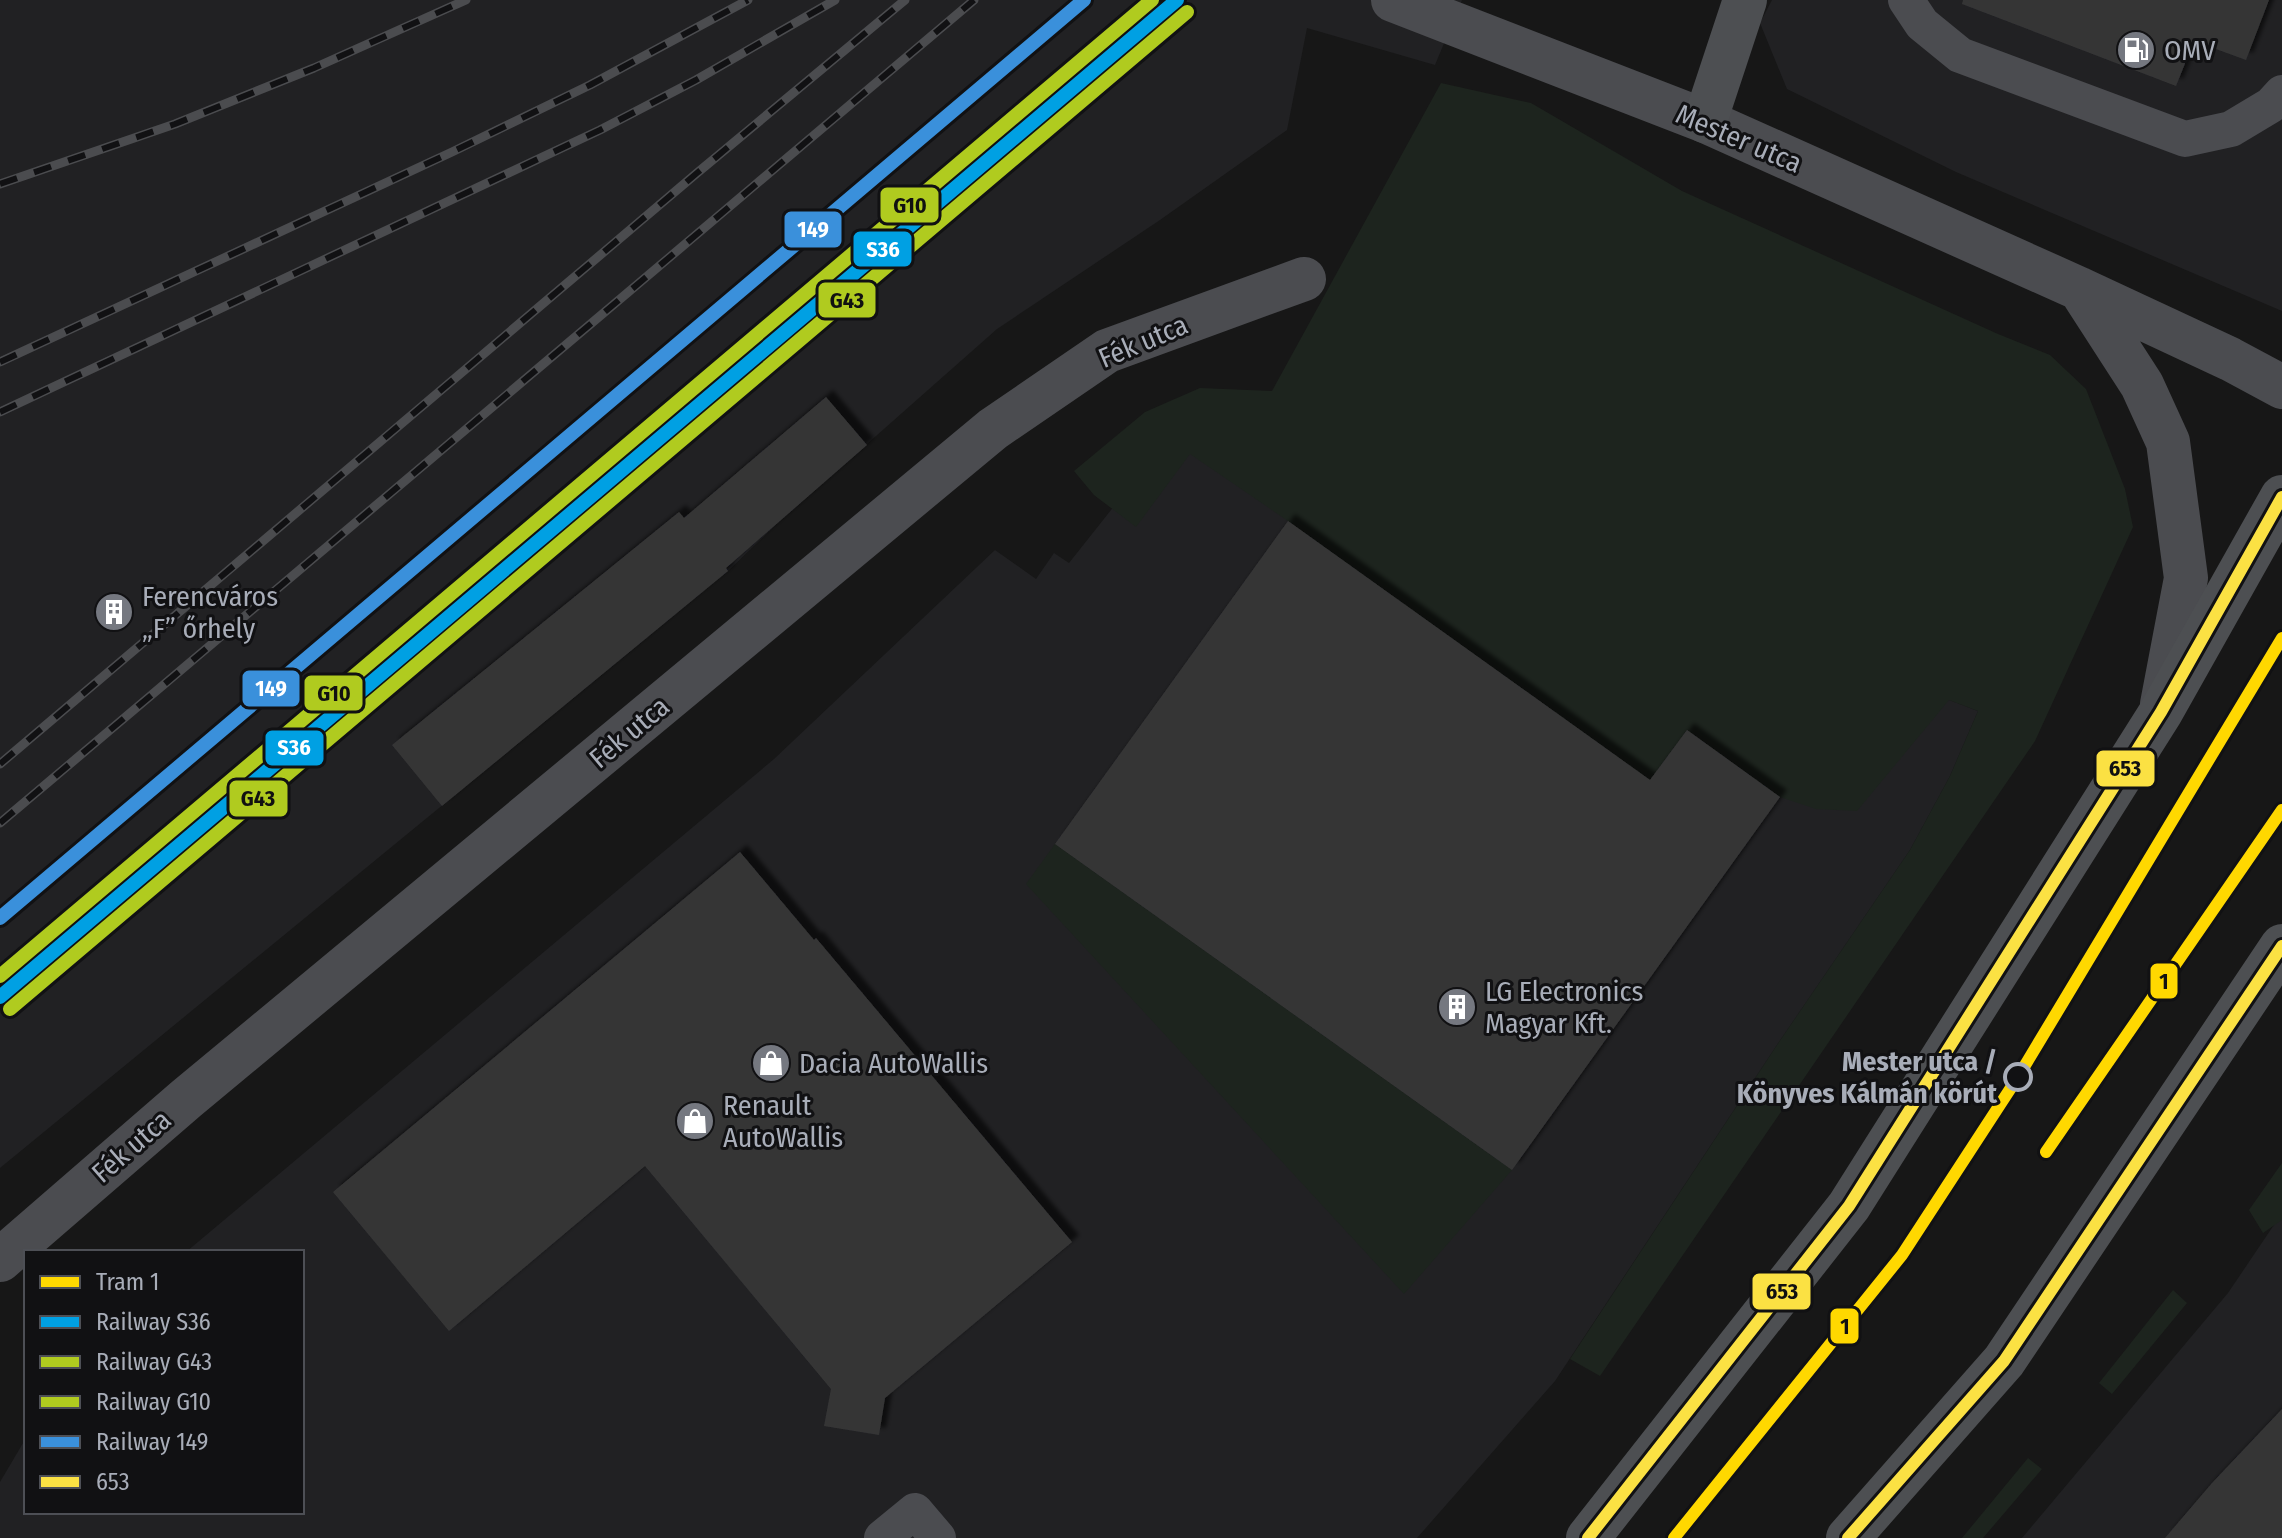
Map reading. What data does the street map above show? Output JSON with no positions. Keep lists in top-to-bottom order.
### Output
{
  "streets": {
    "street": ["Mester utca", "Fék utca"]
  },
  "places": {
    "fuel station": ["OMV"],
    "building": ["Ferencváros „F” őrhely", "LG Electronics Magyar Kft."],
    "shop": ["Dacia AutoWallis", "Renault AutoWallis"],
    "other": ["Mester utca / Könyves Kálmán körút"]
  },
  "lines": [
    "rail line S36",
    "rail line G10",
    "rail line 149",
    "rail line G43",
    "transit line 653",
    "tram line 1"
  ],
  "legend": [
    "Tram 1",
    "Railway S36",
    "Railway G43",
    "Railway G10",
    "Railway 149",
    "653"
  ]
}
